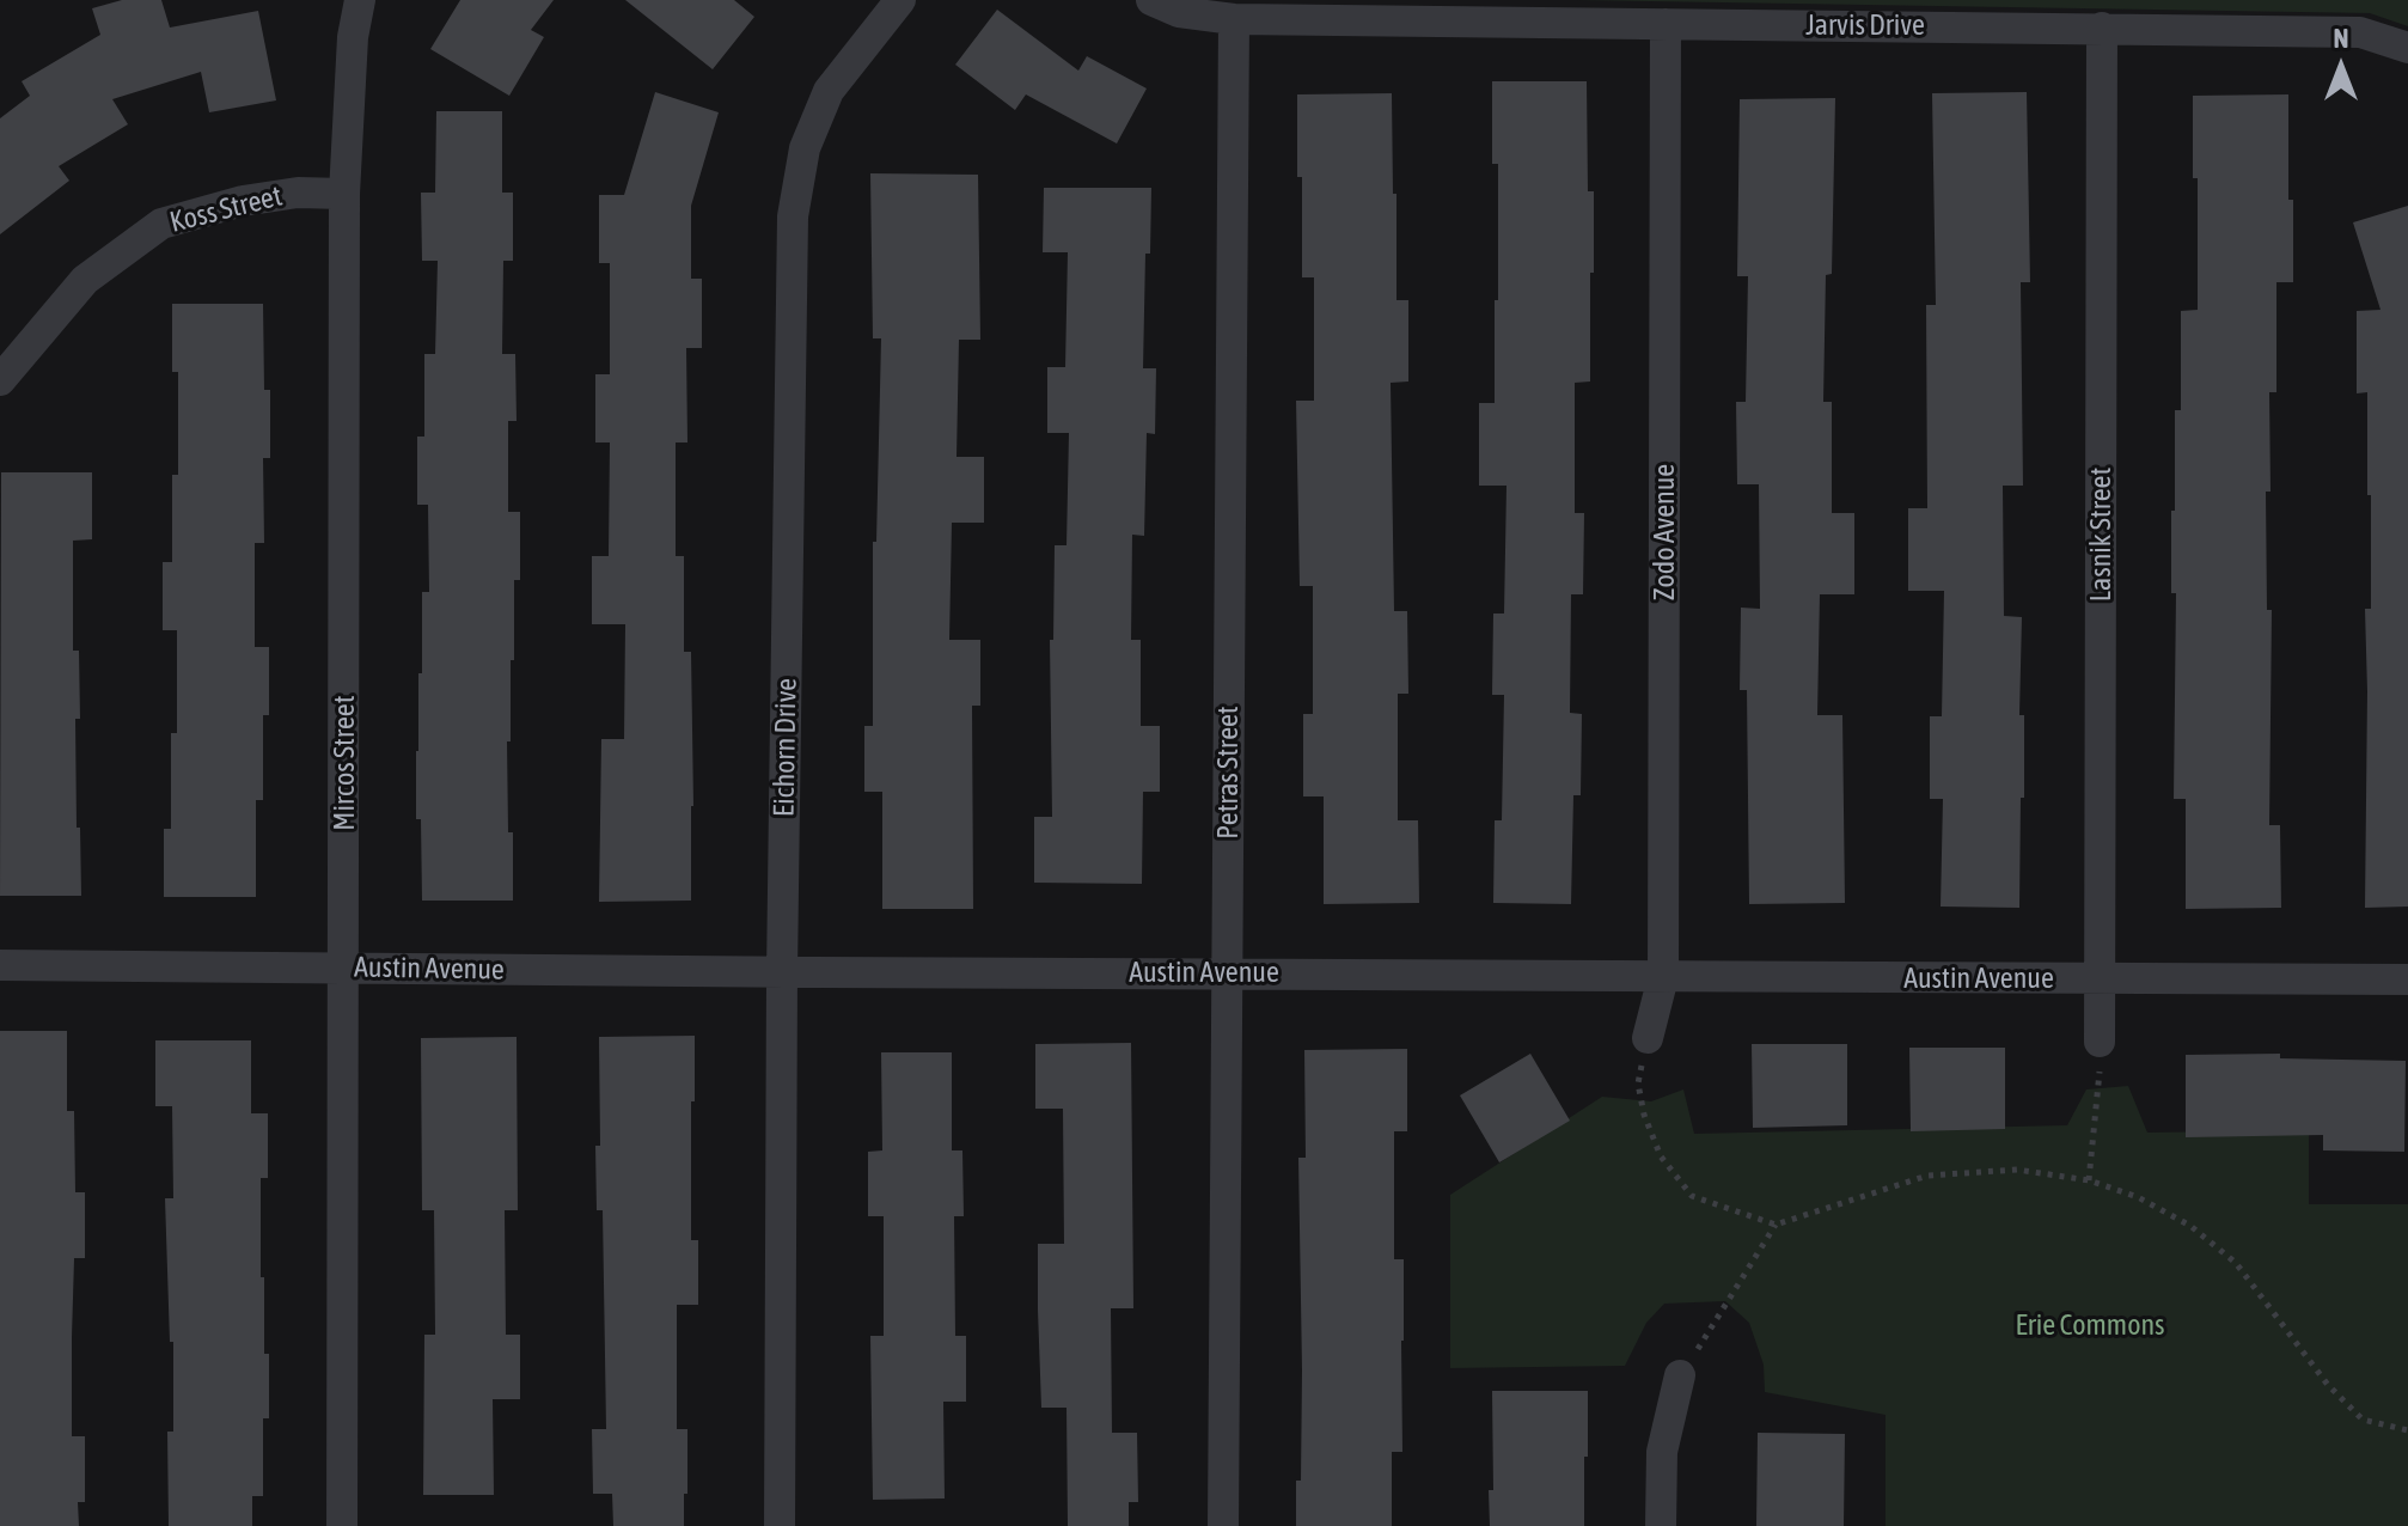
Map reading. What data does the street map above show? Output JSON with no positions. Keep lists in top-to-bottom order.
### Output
{
  "streets": {
    "street": [
      "Jarvis Drive",
      "Koss Street",
      "Zodo Avenue",
      "Lasnik Street",
      "Eichorn Drive",
      "Mircos Street",
      "Petras Street",
      "Austin Avenue"
    ]
  },
  "crossings": [
    ["Jarvis Drive", "Zodo Avenue"],
    ["Jarvis Drive", "Lasnik Street"],
    ["Jarvis Drive", "Petras Street"],
    ["Koss Street", "Mircos Street"],
    ["Zodo Avenue", "Austin Avenue"],
    ["Lasnik Street", "Austin Avenue"],
    ["Eichorn Drive", "Austin Avenue"],
    ["Mircos Street", "Austin Avenue"],
    ["Petras Street", "Austin Avenue"]
  ],
  "parks": ["Erie Commons"],
  "north": "top"
}
